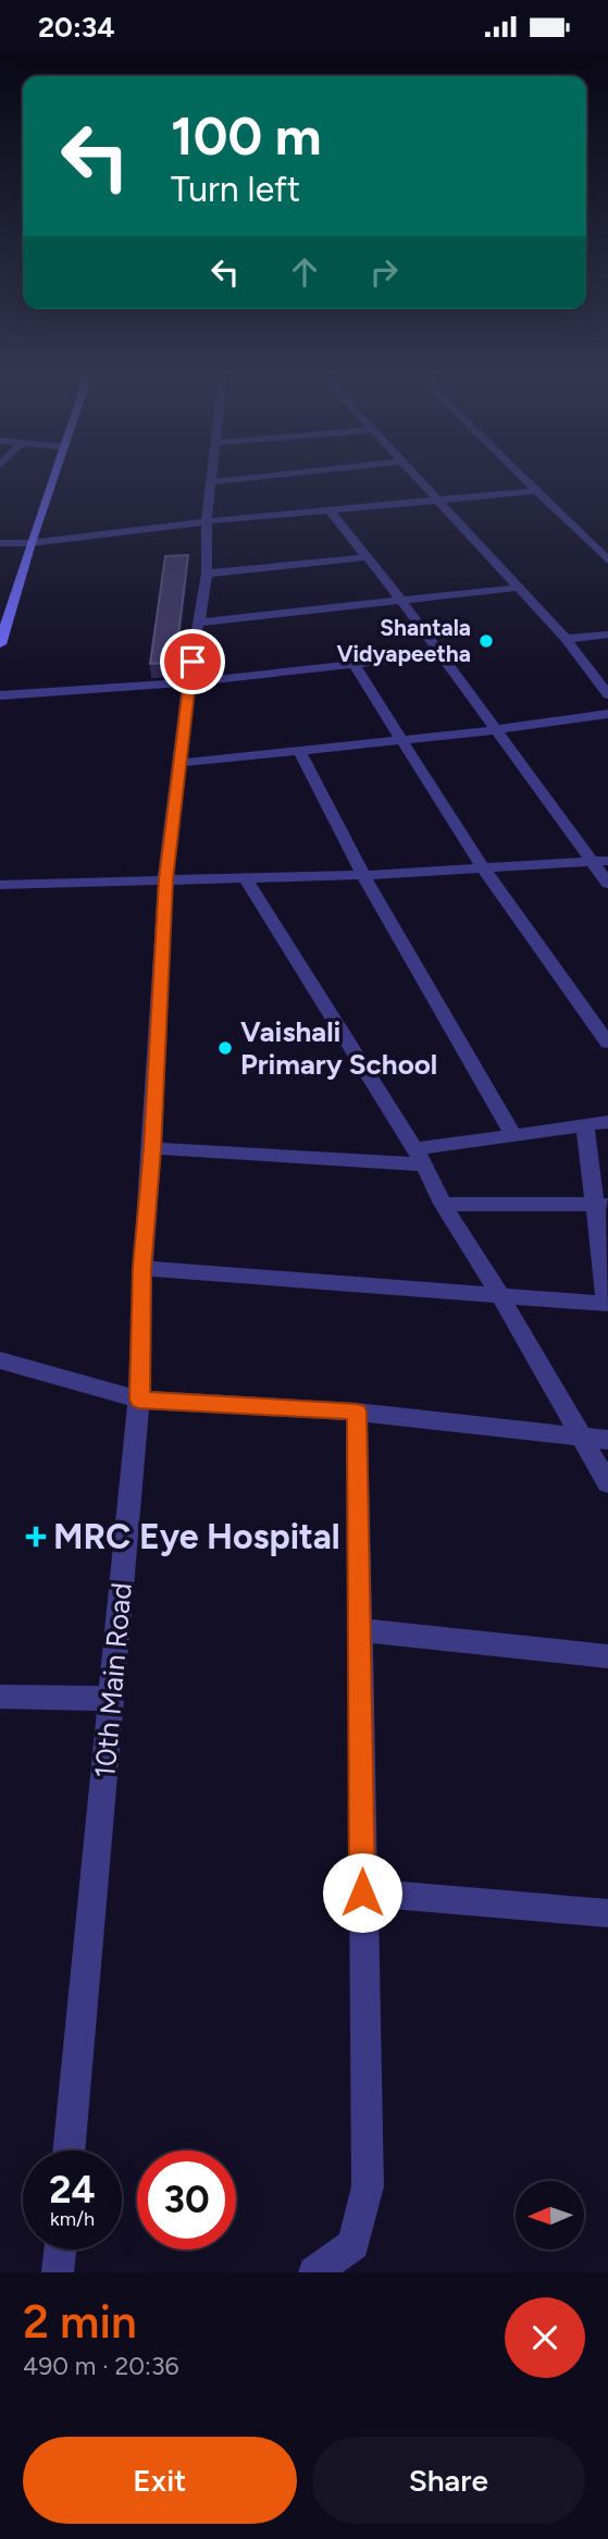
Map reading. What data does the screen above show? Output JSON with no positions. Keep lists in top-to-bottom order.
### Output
{
  "streets": {
    "street": ["10th Main Road"]
  },
  "places": {
    "other": ["Shantala Vidyapeetha", "Vaishali Primary School"],
    "health": ["MRC Eye Hospital"]
  },
  "north": "left",
  "page": {
    "status": "20:34",
    "turn": ["100 m", "Turn left"],
    "speed": "24 km/h",
    "limit": "30",
    "heading": ["2 min", "490 m · 20:36"],
    "buttons": ["Exit", "Share"]
  }
}
